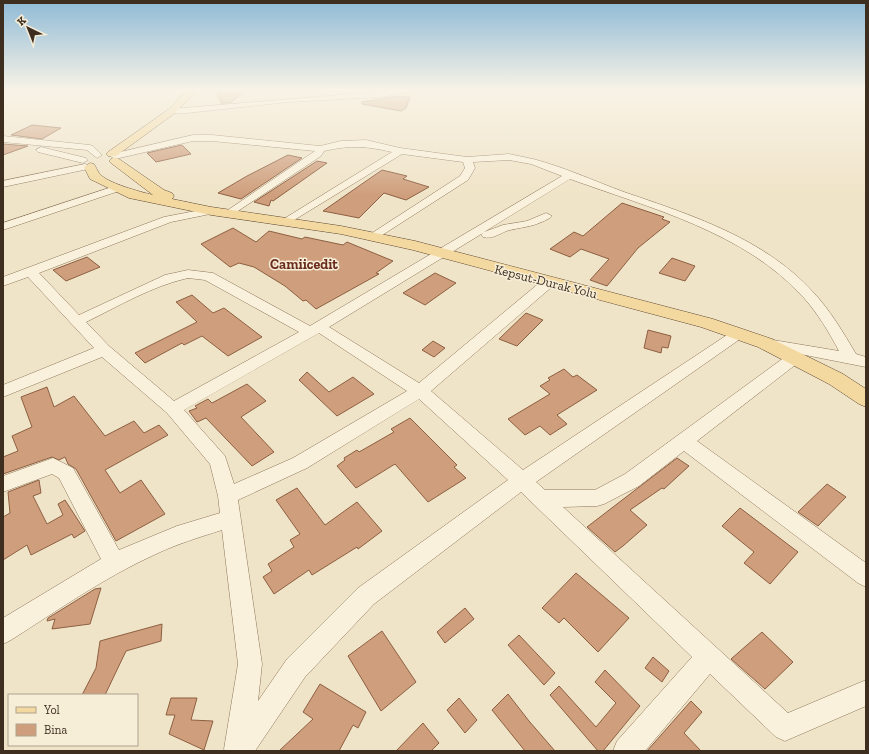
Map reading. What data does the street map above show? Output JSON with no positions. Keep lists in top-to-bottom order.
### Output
{
  "streets": {
    "main road": ["Kepsut-Durak Yolu"]
  },
  "districts": ["Camiicedit"],
  "legend": ["Yol", "Bina"],
  "north": "top left"
}
